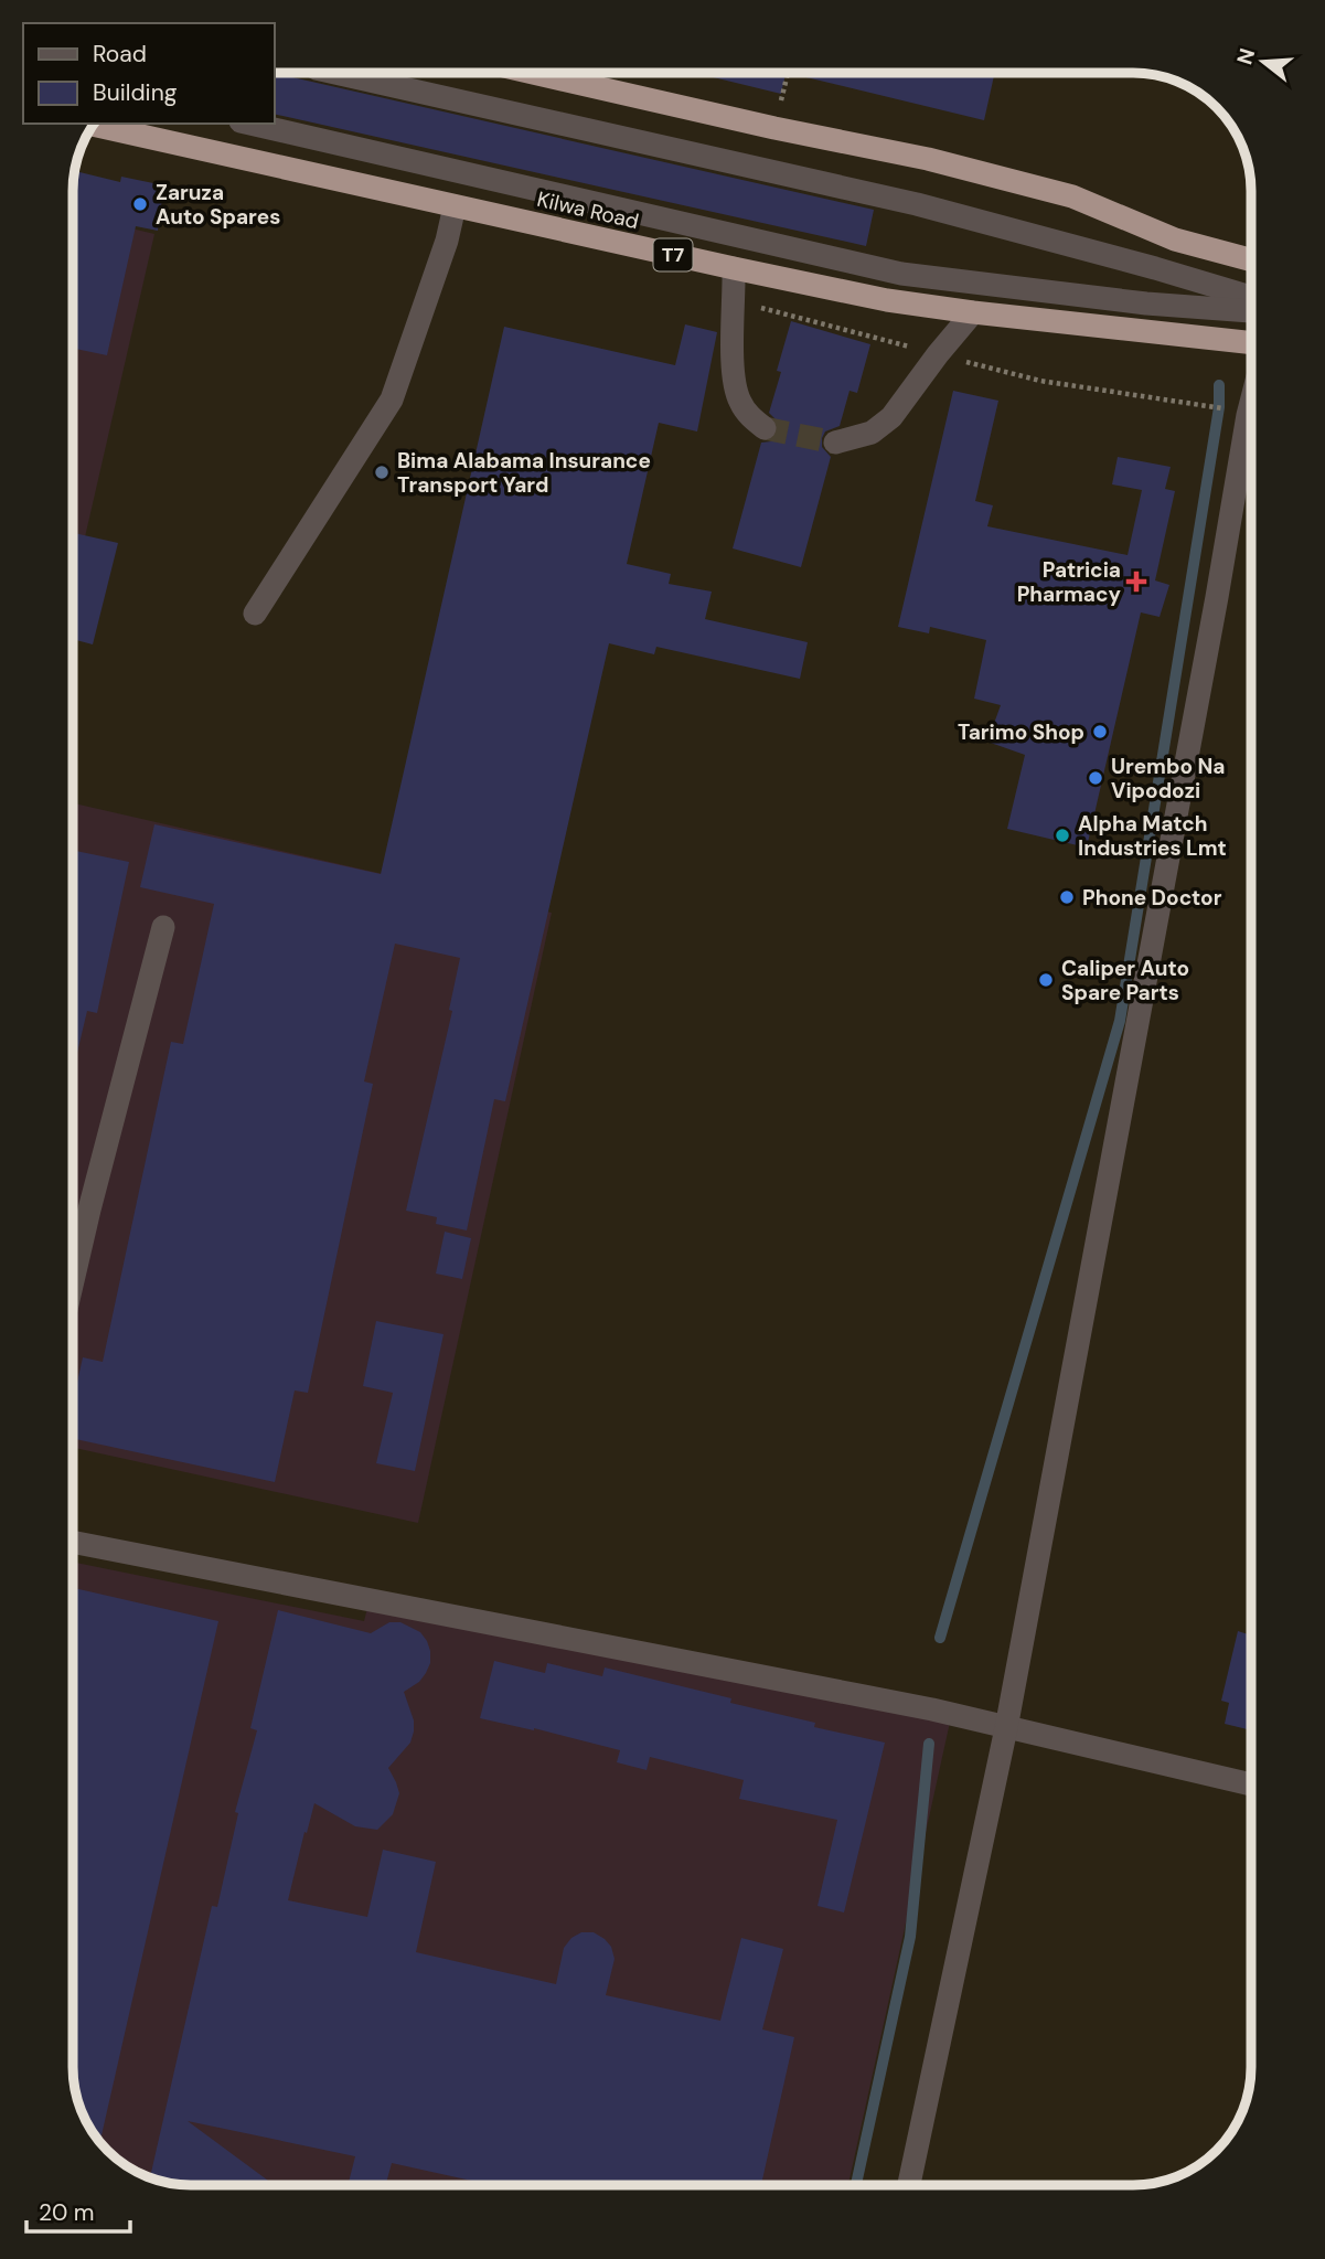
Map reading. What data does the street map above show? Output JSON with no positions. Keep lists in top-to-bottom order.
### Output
{
  "streets": {
    "highway": ["Kilwa Road", "T7"]
  },
  "places": {
    "other": [
      "Zaruza Auto Spares",
      "Bima Alabama Insurance Transport Yard",
      "Tarimo Shop",
      "Urembo Na Vipodozi",
      "Alpha Match Industries Lmt",
      "Phone Doctor",
      "Caliper Auto Spare Parts"
    ],
    "health": ["Patricia Pharmacy"]
  },
  "legend": ["Road", "Building"],
  "scale_bar": "20 m",
  "north": "left"
}
